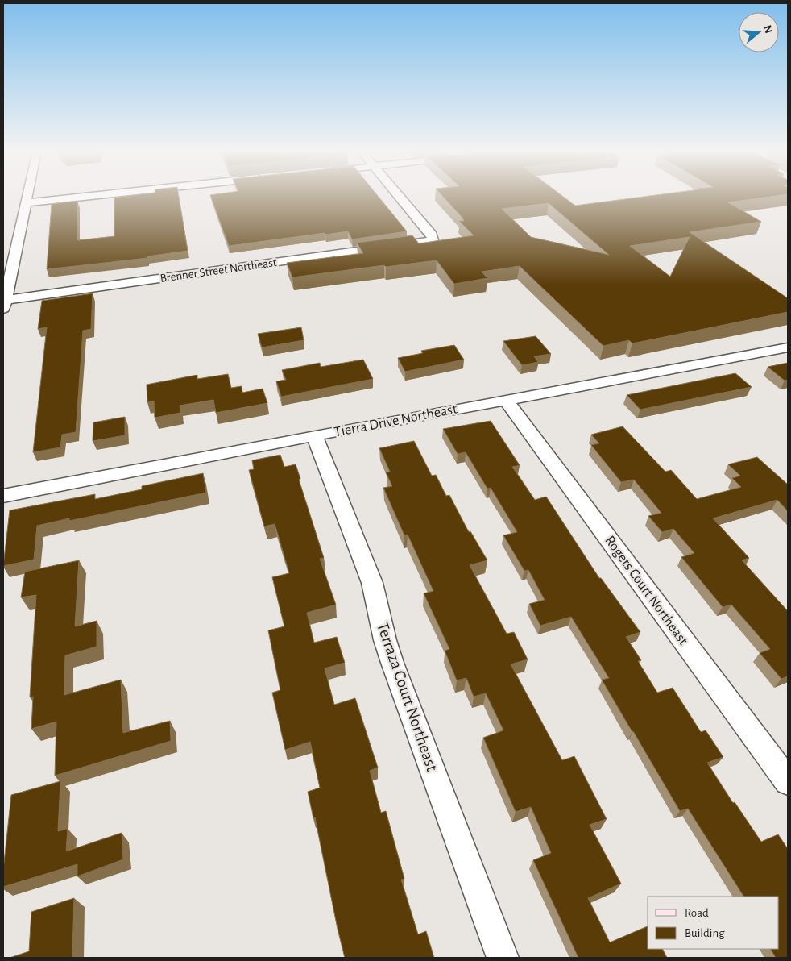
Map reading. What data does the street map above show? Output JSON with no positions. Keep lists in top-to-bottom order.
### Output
{
  "streets": {
    "street": [
      "Brenner Street Northeast",
      "Tierra Drive Northeast",
      "Rogets Court Northeast",
      "Terraza Court Northeast"
    ]
  },
  "crossings": [
    ["Tierra Drive Northeast", "Rogets Court Northeast"],
    ["Tierra Drive Northeast", "Terraza Court Northeast"]
  ],
  "legend": ["Road", "Building"],
  "north": "right"
}
